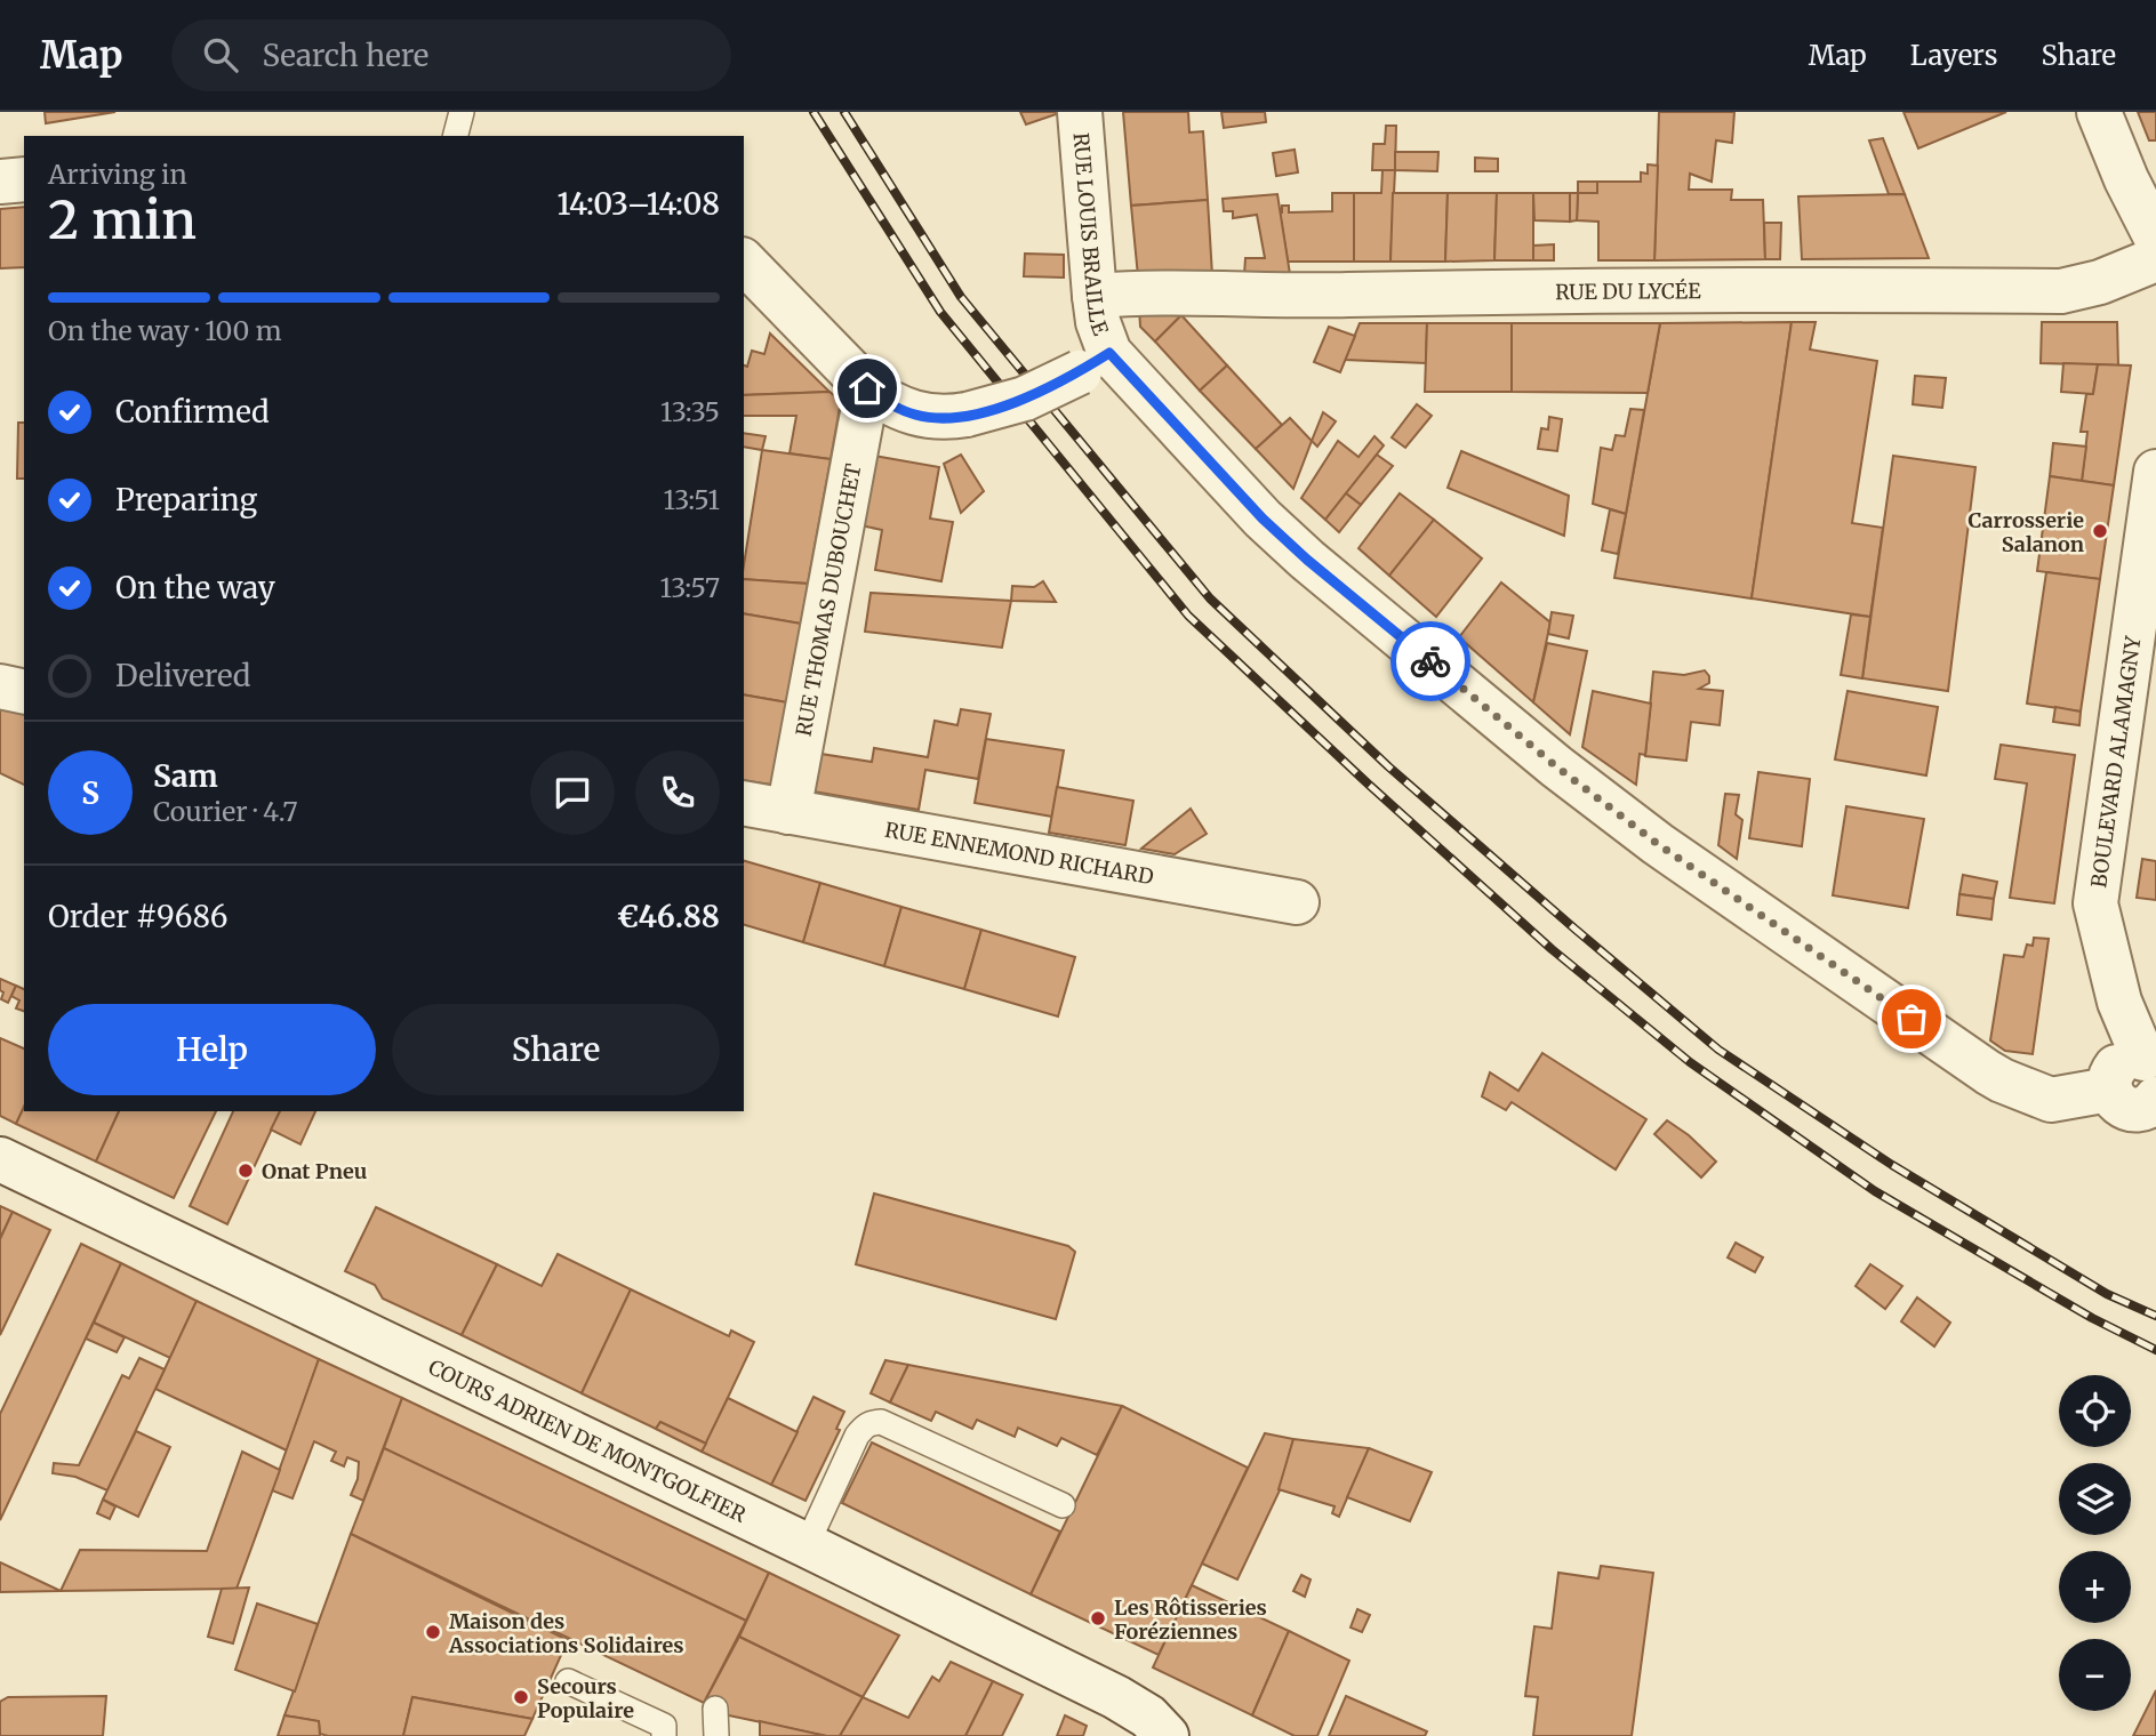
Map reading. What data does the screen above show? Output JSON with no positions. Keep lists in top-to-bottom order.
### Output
{
  "streets": {
    "street": [
      "RUE LOUIS BRAILLE",
      "RUE DU LYCÉE",
      "RUE THOMAS DUBOUCHET",
      "BOULEVARD ALAMAGNY",
      "RUE ENNEMOND RICHARD",
      "COURS ADRIEN DE MONTGOLFIER"
    ]
  },
  "crossings": [
    ["RUE LOUIS BRAILLE", "RUE DU LYCÉE"],
    ["RUE THOMAS DUBOUCHET", "RUE ENNEMOND RICHARD"]
  ],
  "places": [
    "Carrosserie Salanon",
    "Onat Pneu",
    "Les Rôtisseries Foréziennes",
    "Maison des Associations Solidaires",
    "Secours Populaire"
  ],
  "page": {
    "header": "Map",
    "search": "Search here",
    "nav": ["Map", "Layers", "Share"],
    "heading": ["2 min", "Arriving in", "14:03–14:08"],
    "panel": [
      "Sam",
      "Courier · 4.7",
      "Order #9686",
      "€46.88"
    ],
    "bar": "On the way · 100 m",
    "list": [
      ["Confirmed", "13:35"],
      ["Preparing", "13:51"],
      ["On the way", "13:57"],
      "Delivered"
    ],
    "round": "S",
    "buttons": ["Help", "Share"],
    "map_buttons": ["+", "−"]
  }
}
